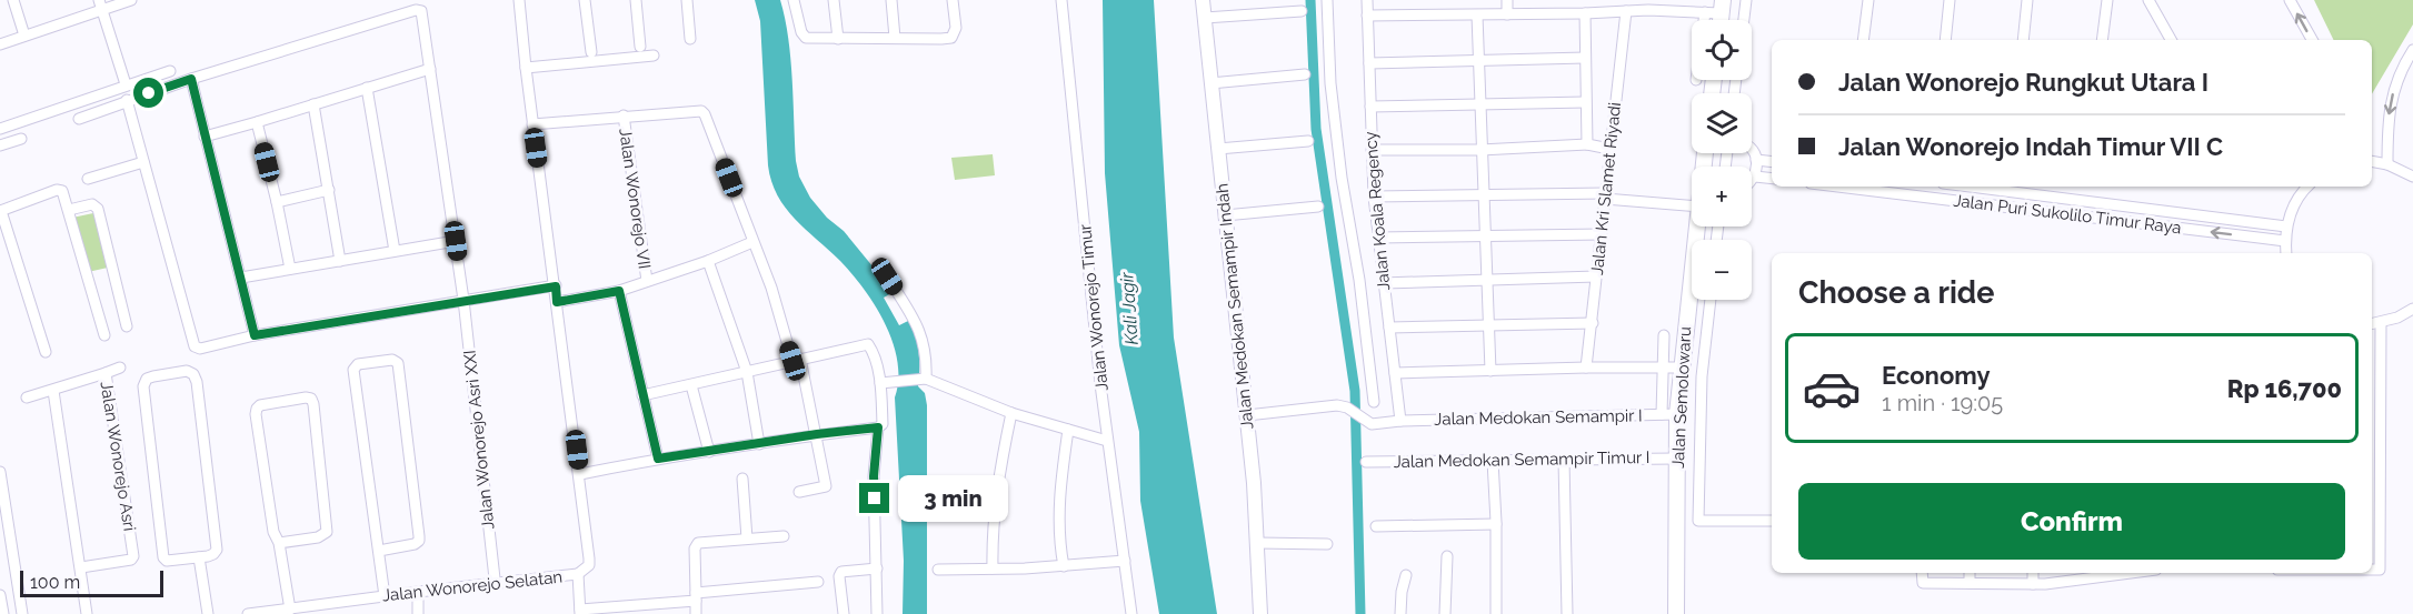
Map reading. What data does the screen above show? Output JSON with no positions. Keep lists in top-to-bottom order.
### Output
{
  "streets": {
    "main road": ["Jalan Semolowaru"],
    "street": [
      "Jalan Kri Slamet Riyadi",
      "Jalan Wonorejo VII",
      "Jalan Koala Regency",
      "Jalan Puri Sukolilo Timur Raya",
      "Jalan Medokan Semampir Indah",
      "Jalan Wonorejo Timur",
      "Jalan Medokan Semampir I",
      "Jalan Wonorejo Asri XXI",
      "Jalan Wonorejo Asri",
      "Jalan Medokan Semampir Timur I",
      "Jalan Wonorejo Selatan"
    ]
  },
  "crossings": [
    ["Jalan Koala Regency", "Jalan Medokan Semampir I"],
    ["Jalan Medokan Semampir Indah", "Jalan Medokan Semampir I"],
    ["Jalan Semolowaru", "Jalan Medokan Semampir I"],
    ["Jalan Semolowaru", "Jalan Medokan Semampir Timur I"]
  ],
  "water": ["Kali Jagir"],
  "scale_bar": "100 m",
  "page": {
    "map_buttons": ["+", "−"],
    "banner": ["Jalan Wonorejo Rungkut Utara I", "Jalan Wonorejo Indah Timur VII C"],
    "heading": "Choose a ride",
    "list": [
      {
        "name": "Economy",
        "note": "1 min · 19:05",
        "value": "Rp 16,700"
      }
    ],
    "buttons": "Confirm",
    "bubble": "3 min",
    "scale": "100 m"
  }
}
